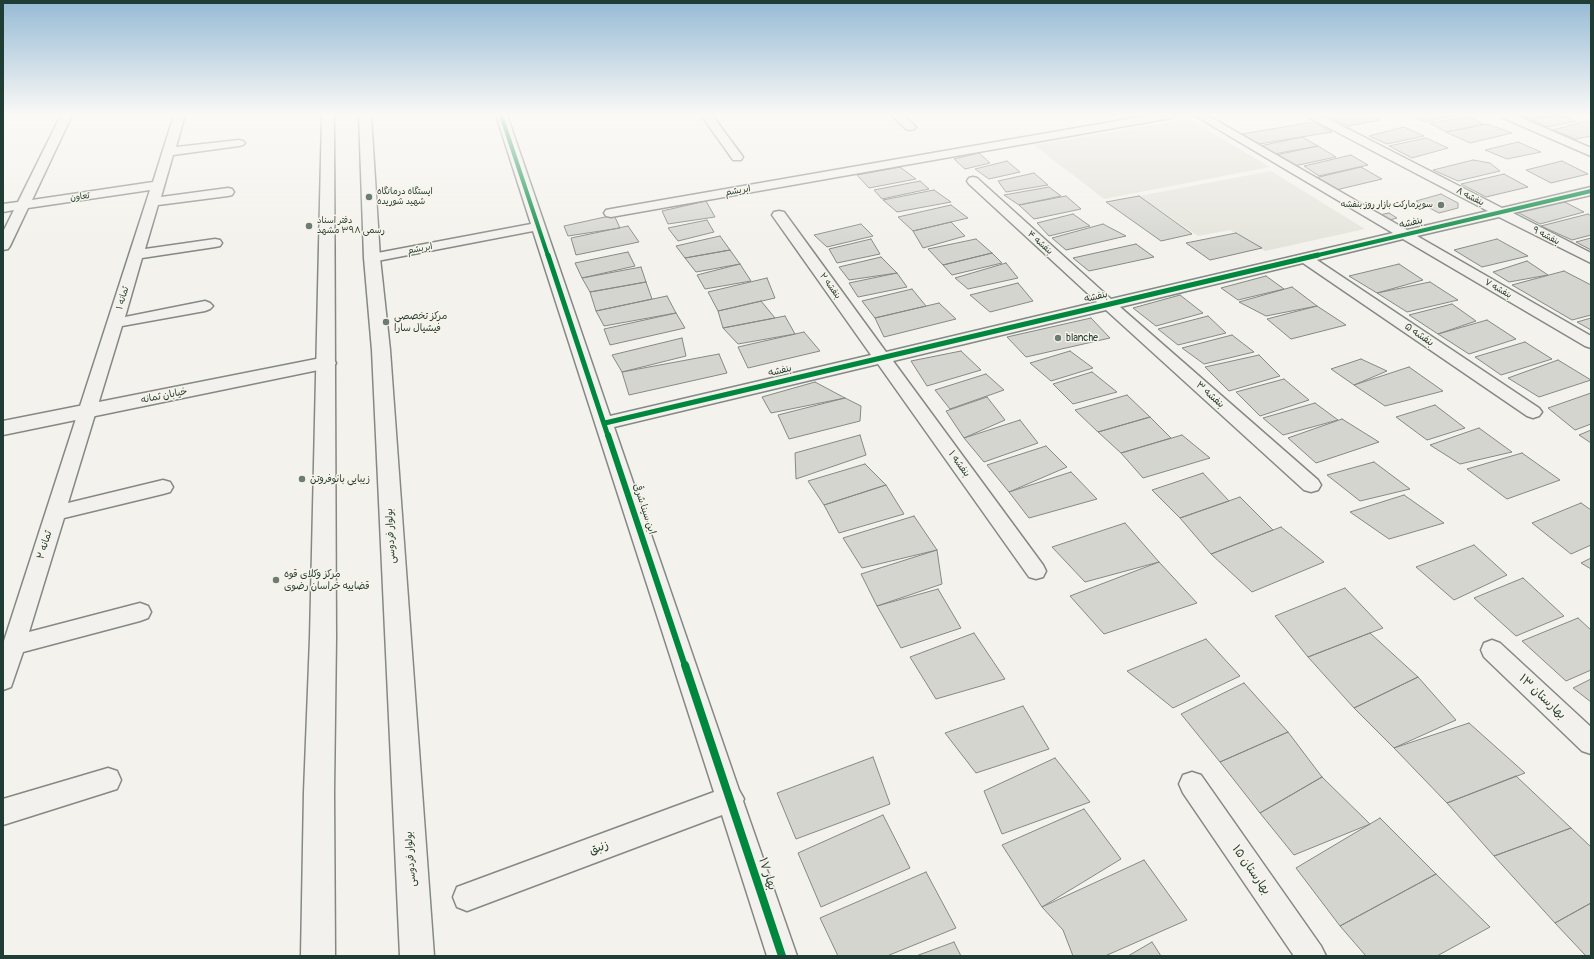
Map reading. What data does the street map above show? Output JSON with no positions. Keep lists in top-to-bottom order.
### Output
{
  "streets": {
    "main road": ["خیابان ثمانه", "بولوار فردوسی"],
    "street": [
      "ابریشم",
      "تعاون",
      "بنفشه ۸",
      "بنفشه",
      "بنفشه ۹",
      "بنفشه ۴",
      "بنفشه ۲",
      "بنفشه ۷",
      "ثمانه ۱",
      "بنفشه ۵",
      "بنفشه ۳",
      "بنفشه ۱",
      "ابن سینا شرقی",
      "ثمانه ۲",
      "بهارستان ۱۳",
      "زنبق",
      "بهارستان ۱۵",
      "بهار ۱۷"
    ]
  },
  "crossings": [
    ["ابریشم", "ابن سینا شرقی"],
    ["ابریشم", "بولوار فردوسی"],
    ["تعاون", "ثمانه ۱"],
    ["بنفشه ۸", "بنفشه"],
    ["بنفشه ۸", "بنفشه ۹"],
    ["بنفشه", "بنفشه ۹"],
    ["بنفشه", "بنفشه ۴"],
    ["بنفشه", "بنفشه ۲"],
    ["بنفشه", "بنفشه ۷"],
    ["بنفشه", "بنفشه ۵"],
    ["بنفشه", "بنفشه ۳"],
    ["بنفشه", "بنفشه ۱"],
    ["بنفشه", "ابن سینا شرقی"],
    ["بنفشه ۴", "بنفشه ۳"],
    ["بنفشه ۲", "بنفشه ۱"],
    ["ثمانه ۱", "خیابان ثمانه"],
    ["ثمانه ۱", "ثمانه ۲"],
    ["خیابان ثمانه", "ثمانه ۲"],
    ["ابن سینا شرقی", "زنبق"],
    ["ابن سینا شرقی", "بهار ۱۷"],
    ["زنبق", "بهار ۱۷"]
  ],
  "places": [
    "ایستگاه درمانگاه شهید شوریده",
    "سوپرمارکت بازار روز بنفشه",
    "دفتر اسناد رسمی ۳۹۸ مشهد",
    "مرکز تخصصی فیشیال سارا",
    "blanche",
    "زیبایی بانوفروتن",
    "مرکز وکلای قوه قضاییه خراسان رضوی"
  ]
}
